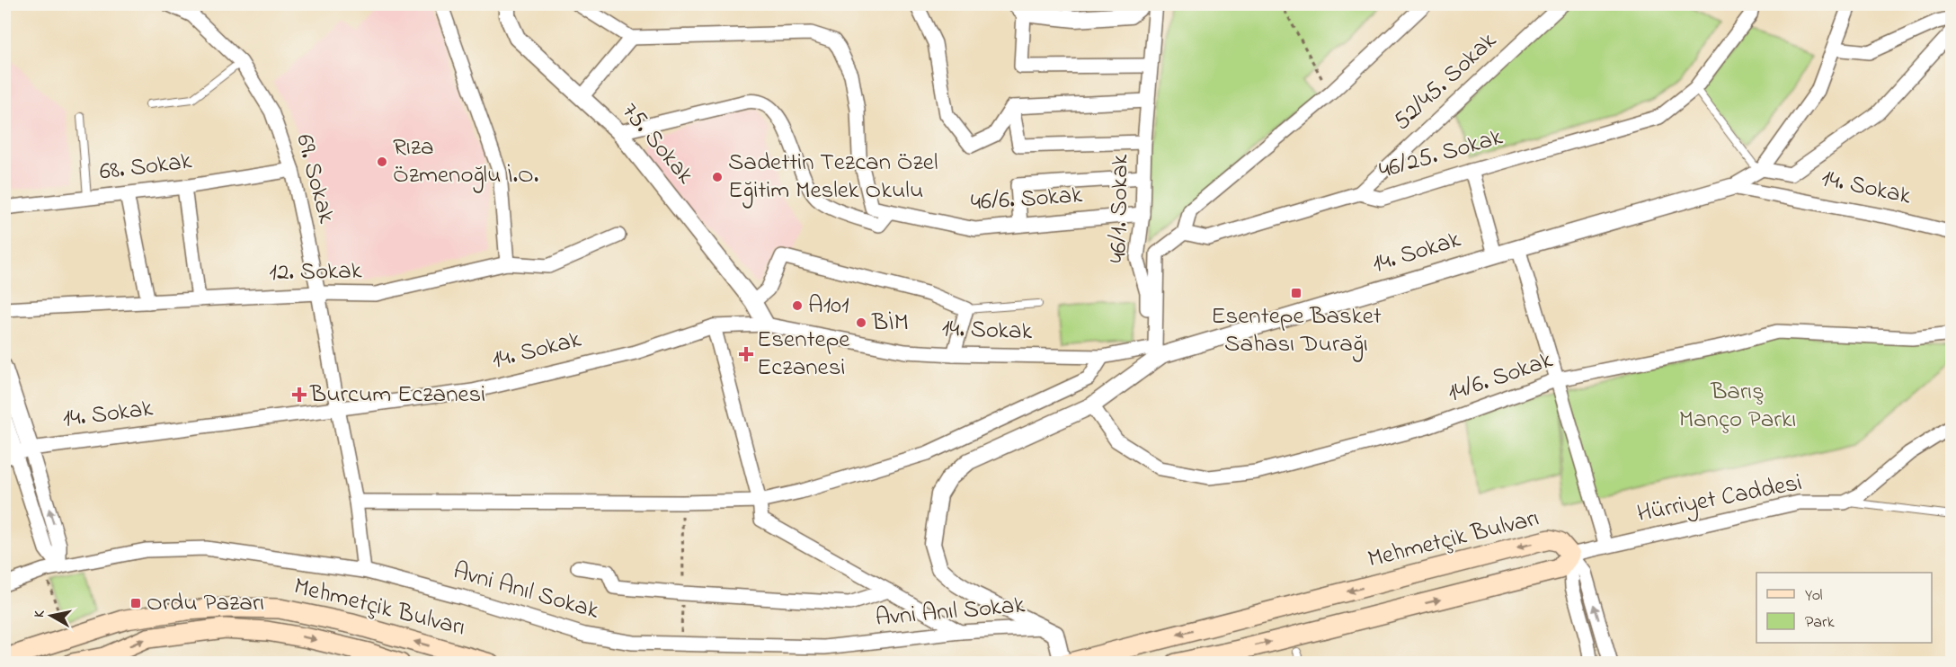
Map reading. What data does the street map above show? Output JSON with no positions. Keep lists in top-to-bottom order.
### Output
{
  "streets": {
    "main road": ["Mehmetçik Bulvarı"],
    "street": [
      "52/45. Sokak",
      "75. Sokak",
      "46/25. Sokak",
      "68. Sokak",
      "69. Sokak",
      "14. Sokak",
      "46/6. Sokak",
      "46/1. Sokak",
      "12. Sokak",
      "14/6. Sokak",
      "Hürriyet Caddesi",
      "Avni Anıl Sokak"
    ]
  },
  "crossings": [
    ["52/45. Sokak", "46/25. Sokak"],
    ["75. Sokak", "14. Sokak"],
    ["68. Sokak", "69. Sokak"],
    ["69. Sokak", "14. Sokak"],
    ["69. Sokak", "12. Sokak"],
    ["69. Sokak", "Avni Anıl Sokak"],
    ["14. Sokak", "46/1. Sokak"],
    ["46/6. Sokak", "46/1. Sokak"],
    ["Hürriyet Caddesi", "Mehmetçik Bulvarı"]
  ],
  "parks": ["Barış Manço Parkı"],
  "places": {
    "other": [
      "Rıza Özmenoğlu İ.O.",
      "Sadettin Tezcan Özel Eğitim Meslek Okulu",
      "A101",
      "BİM"
    ],
    "transit": ["Esentepe Basket Sahası Durağı", "Ordu Pazarı"],
    "health": ["Esentepe Eczanesi", "Burcum Eczanesi"]
  },
  "legend": ["Yol", "Park"],
  "north": "left"
}
